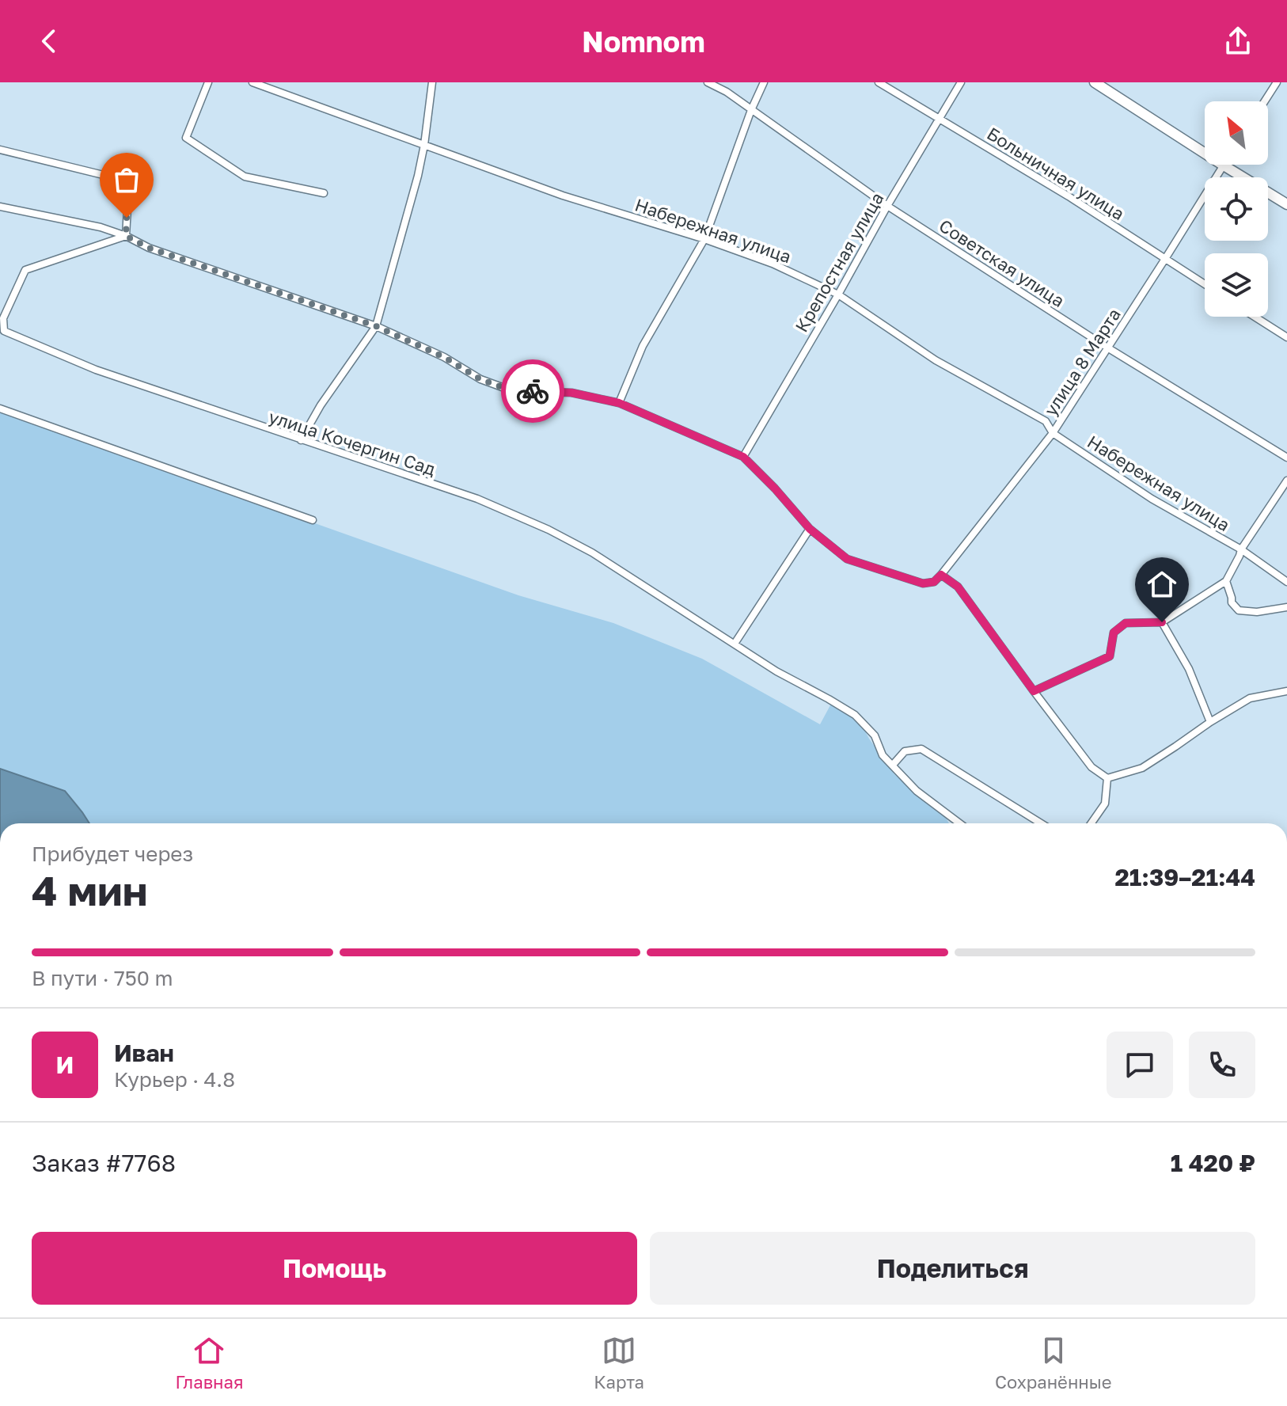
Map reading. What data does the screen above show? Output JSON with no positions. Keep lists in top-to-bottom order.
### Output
{
  "streets": {
    "street": [
      "Больничная улица",
      "Набережная улица",
      "Крепостная улица",
      "Советская улица",
      "улица 8 Марта",
      "улица Кочергин Сад"
    ]
  },
  "crossings": [
    ["Больничная улица", "Крепостная улица"],
    ["Больничная улица", "улица 8 Марта"],
    ["Набережная улица", "Крепостная улица"],
    ["Набережная улица", "улица 8 Марта"],
    ["Крепостная улица", "Советская улица"],
    ["Советская улица", "улица 8 Марта"]
  ],
  "north": "top left",
  "page": {
    "header": "Nomnom",
    "heading": ["4 мин", "Прибудет через", "21:39–21:44"],
    "panel": [
      "Иван",
      "Курьер · 4.8",
      "Заказ #7768",
      "1 420 ₽"
    ],
    "bar": "В пути · 750 m",
    "round": "И",
    "buttons": ["Помощь", "Поделиться"],
    "tabs": ["Главная", "Карта", "Сохранённые"]
  }
}
